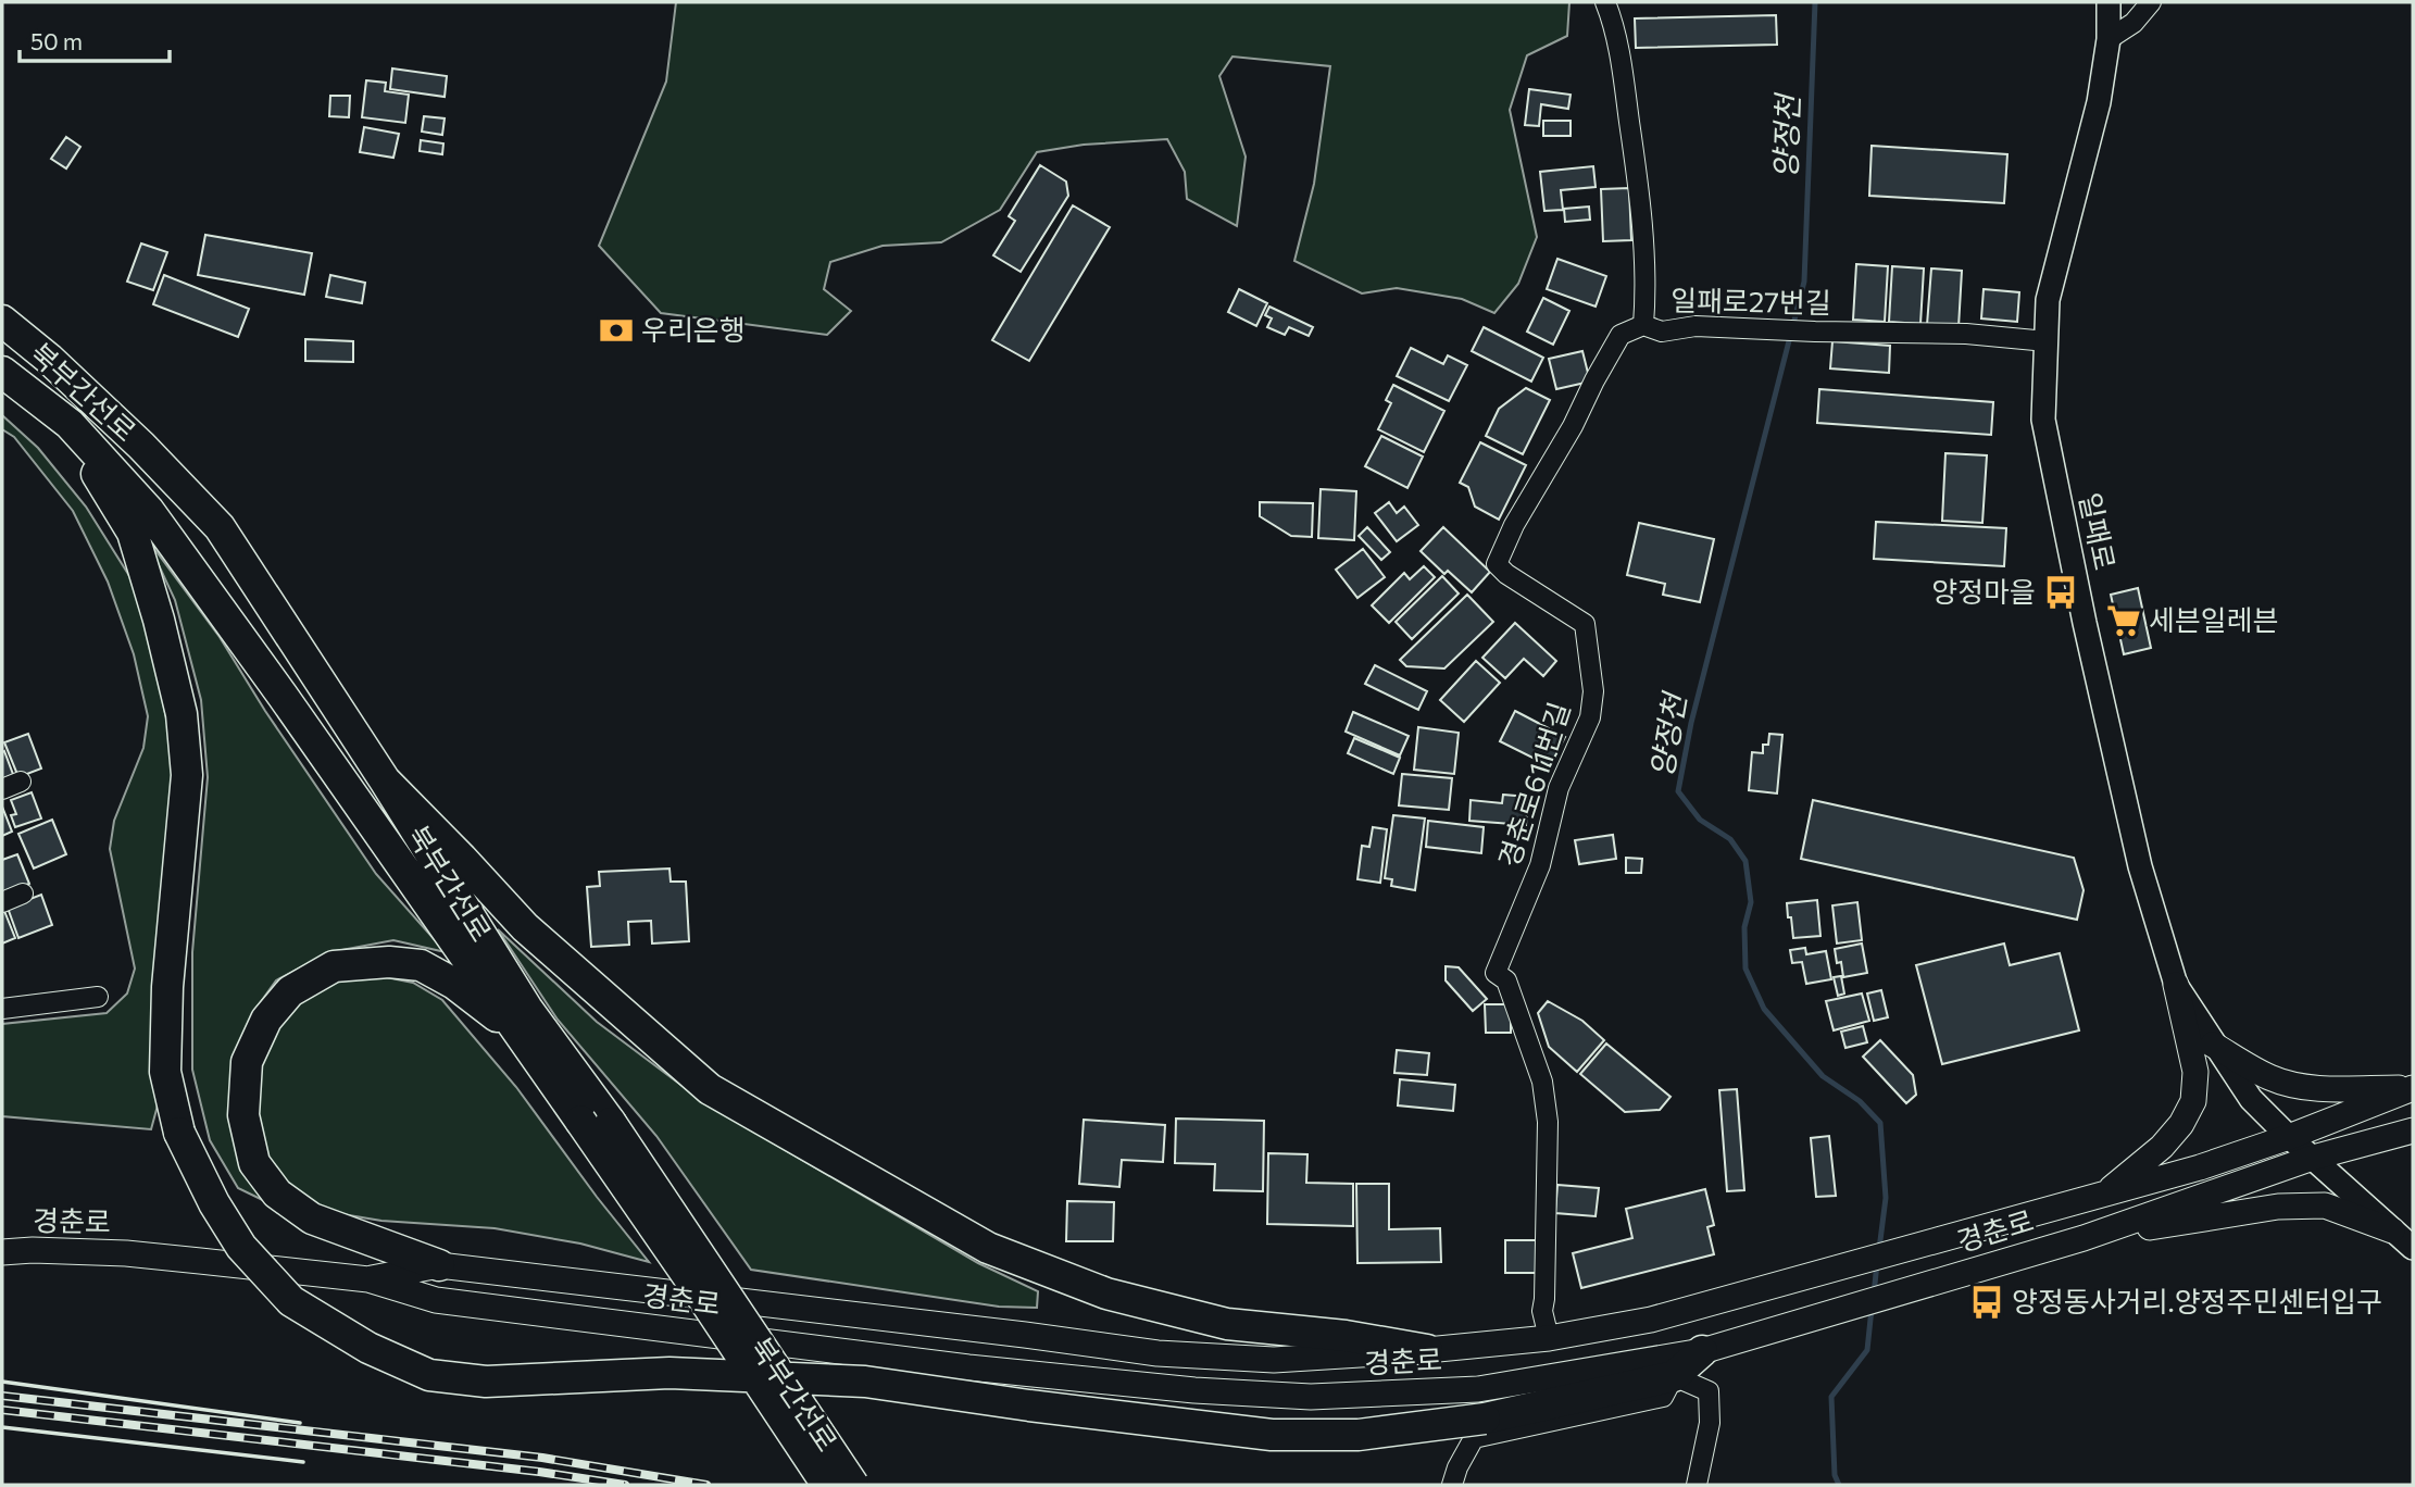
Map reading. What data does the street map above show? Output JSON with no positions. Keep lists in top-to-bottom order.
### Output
{
  "streets": {
    "highway": ["북부간선로"],
    "main road": ["경춘로"],
    "street": ["일패로27번길", "일패로", "경춘로611번길"]
  },
  "crossings": [
    ["일패로27번길", "일패로"],
    ["일패로27번길", "경춘로611번길"],
    ["일패로", "경춘로"],
    ["경춘로611번길", "경춘로"]
  ],
  "water": ["양정천"],
  "places": {
    "bank": ["우리은행"],
    "bus stop": ["양정마을", "양정동사거리.양정주민센터입구"],
    "supermarket": ["세븐일레븐"]
  },
  "scale_bar": "50 m"
}
